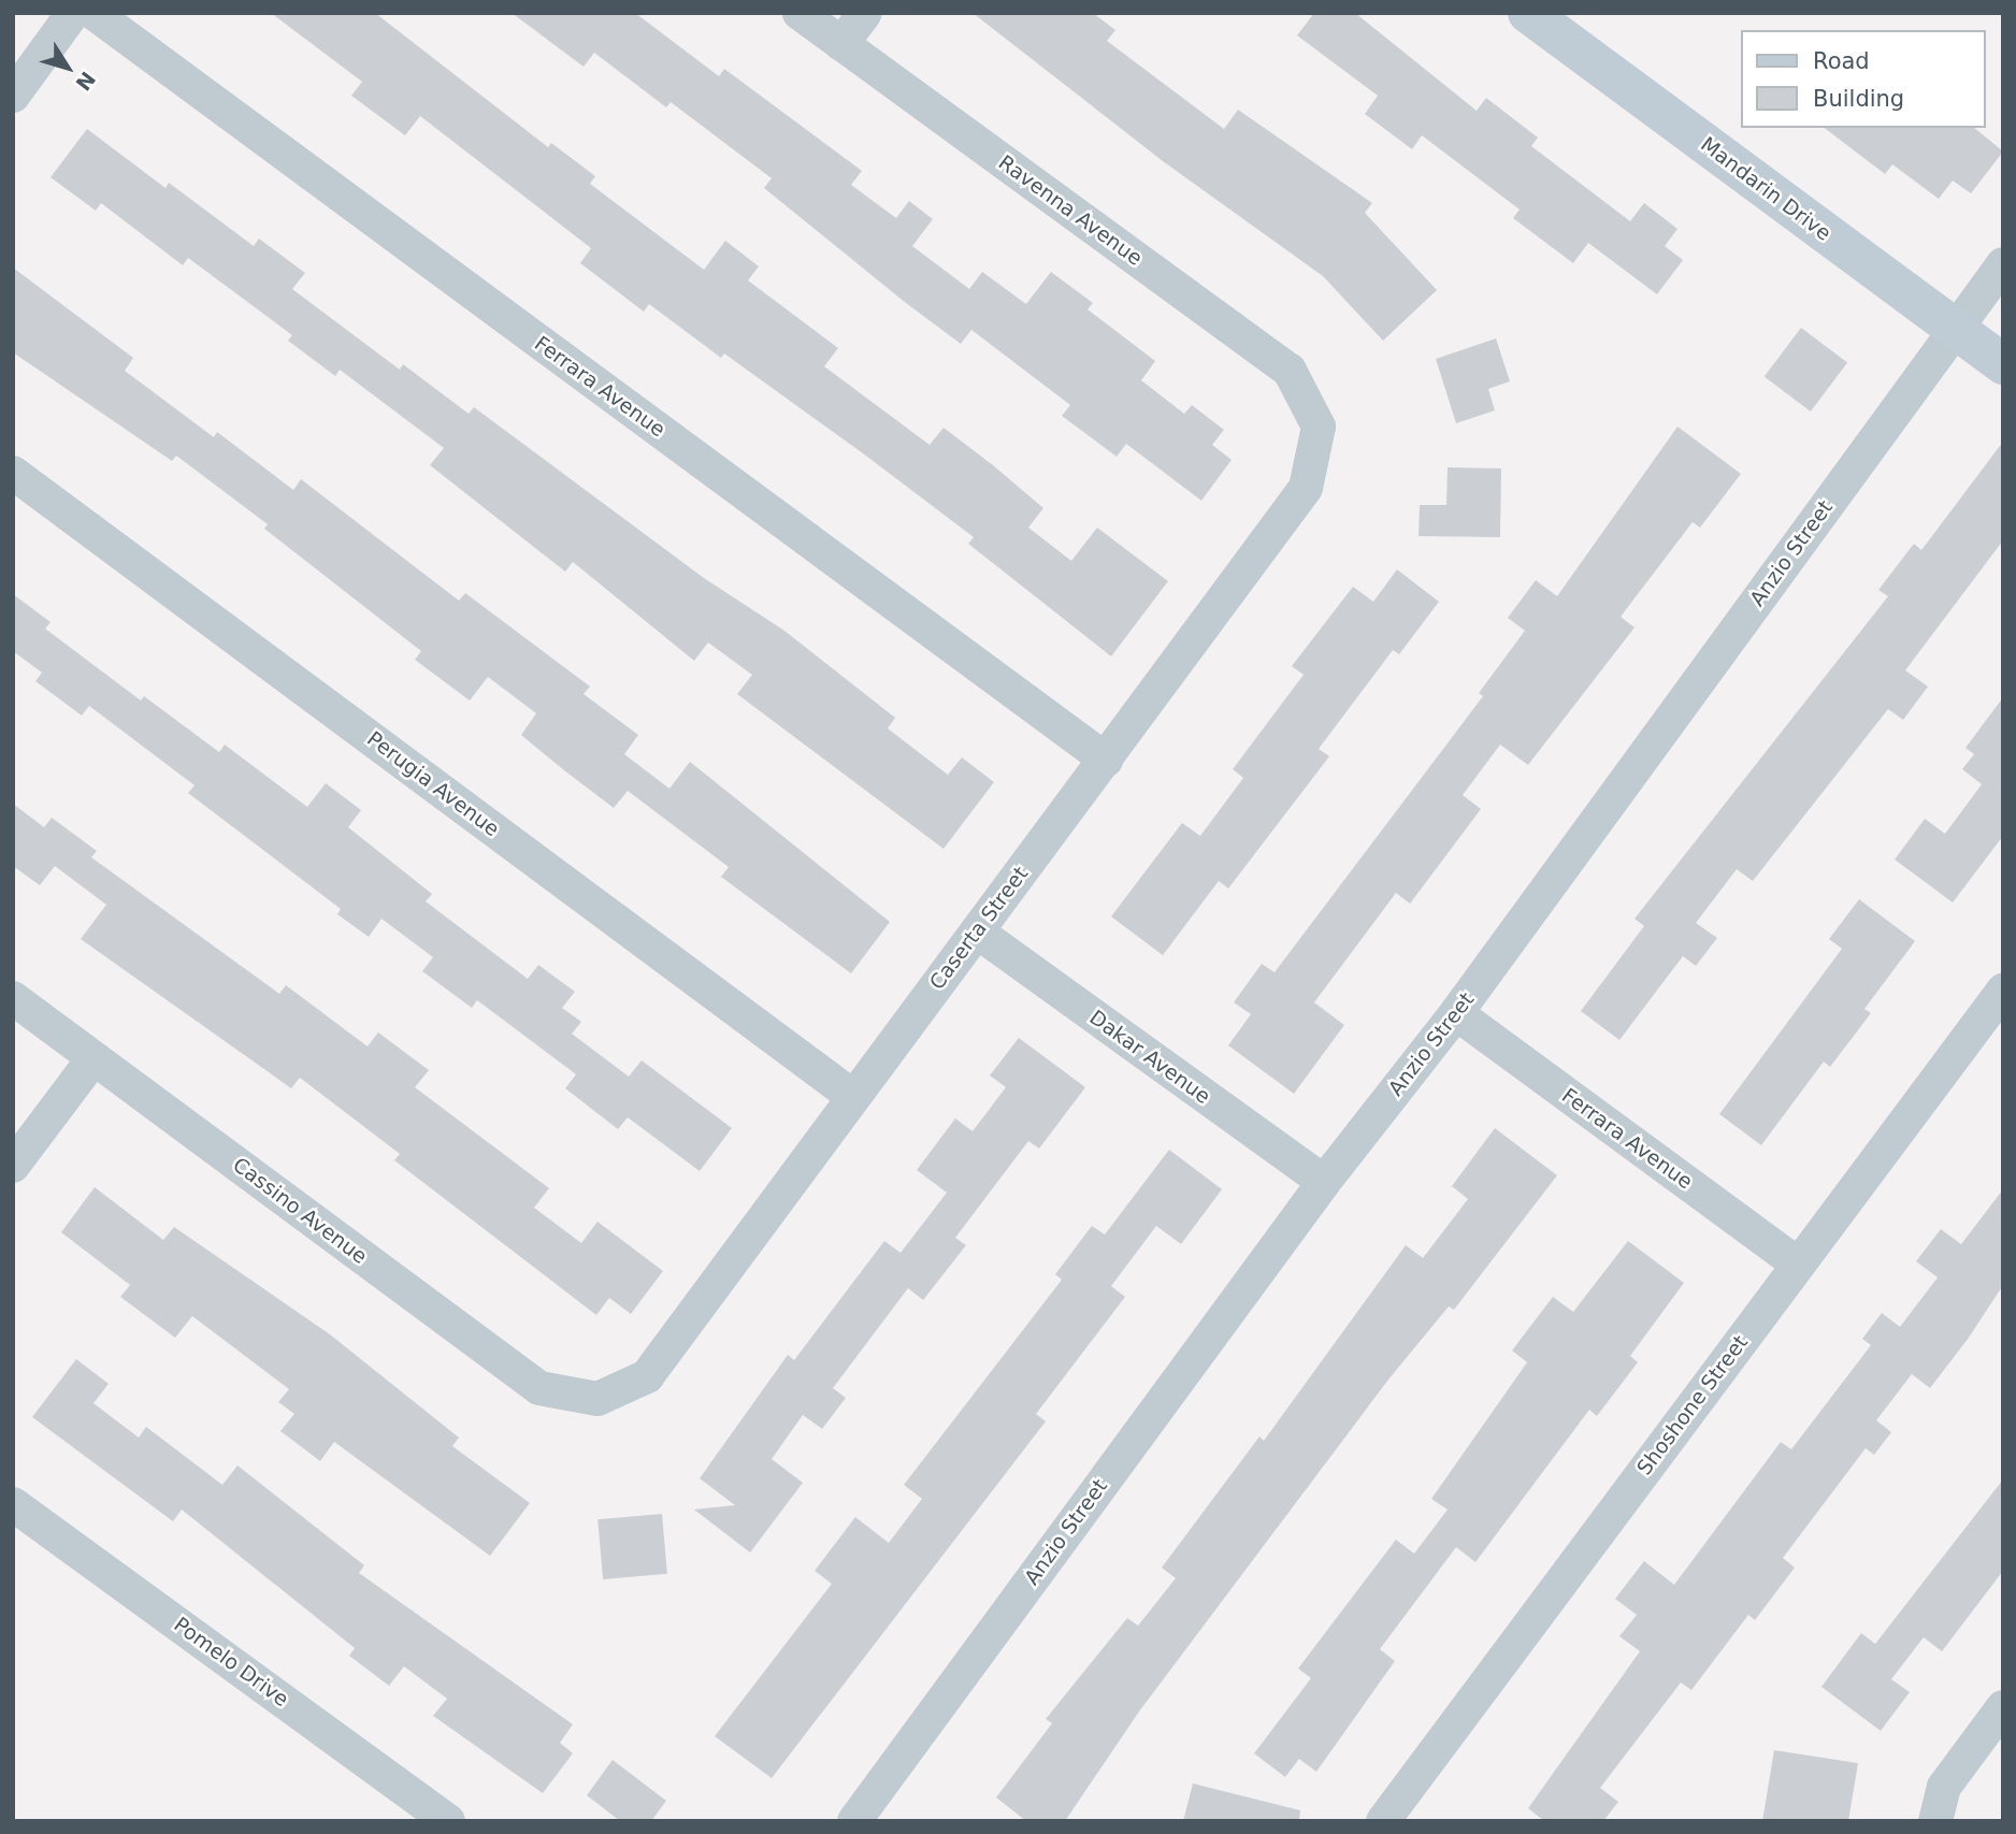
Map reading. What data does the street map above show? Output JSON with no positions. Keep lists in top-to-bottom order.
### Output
{
  "streets": {
    "street": [
      "Mandarin Drive",
      "Ravenna Avenue",
      "Ferrara Avenue",
      "Anzio Street",
      "Perugia Avenue",
      "Caserta Street",
      "Dakar Avenue",
      "Cassino Avenue",
      "Shoshone Street",
      "Pomelo Drive"
    ]
  },
  "crossings": [
    ["Mandarin Drive", "Anzio Street"],
    ["Ravenna Avenue", "Caserta Street"],
    ["Ferrara Avenue", "Anzio Street"],
    ["Ferrara Avenue", "Caserta Street"],
    ["Ferrara Avenue", "Shoshone Street"],
    ["Anzio Street", "Dakar Avenue"],
    ["Perugia Avenue", "Caserta Street"],
    ["Caserta Street", "Dakar Avenue"],
    ["Caserta Street", "Cassino Avenue"]
  ],
  "legend": ["Road", "Building"],
  "north": "bottom right"
}
